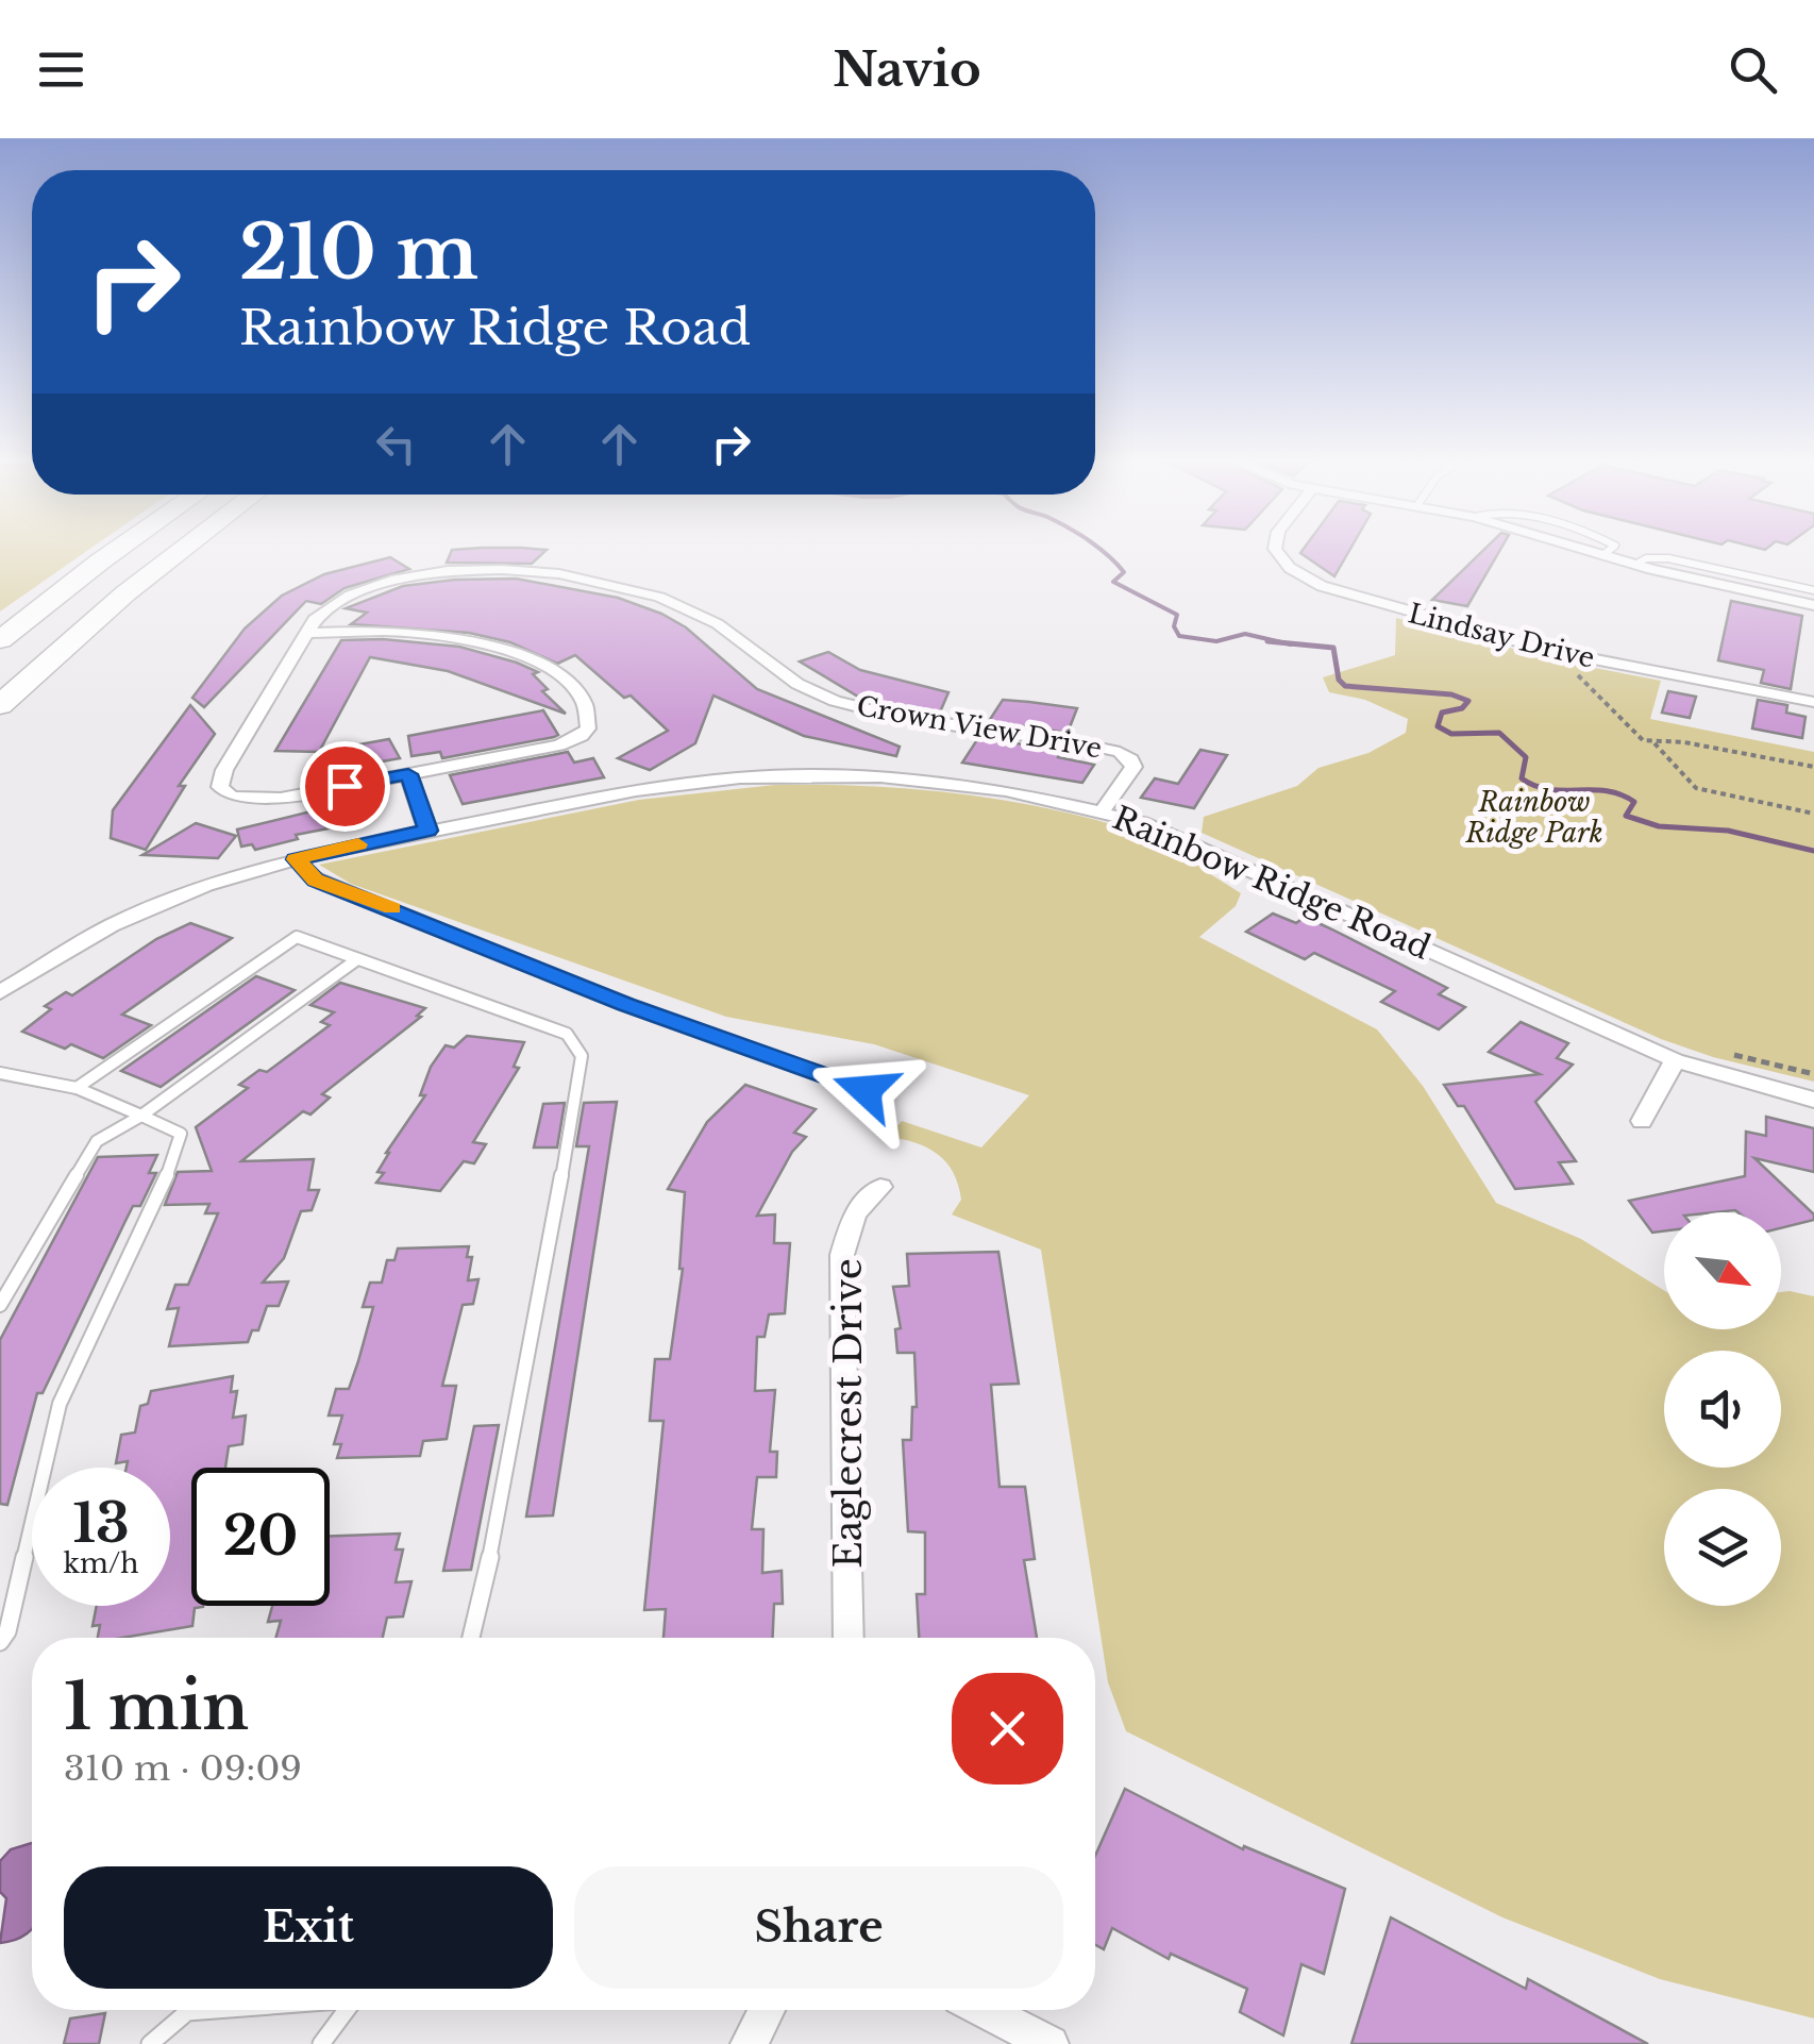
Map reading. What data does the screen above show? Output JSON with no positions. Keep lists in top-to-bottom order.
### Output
{
  "streets": {
    "street": [
      "Lindsay Drive",
      "Crown View Drive",
      "Rainbow Ridge Road",
      "Eaglecrest Drive"
    ]
  },
  "crossings": [
    ["Crown View Drive", "Rainbow Ridge Road"]
  ],
  "parks": ["Rainbow Ridge Park"],
  "north": "bottom right",
  "page": {
    "header": "Navio",
    "turn": ["210 m", "Rainbow Ridge Road"],
    "speed": "13 km/h",
    "limit": "20",
    "heading": ["1 min", "310 m · 09:09"],
    "buttons": ["Exit", "Share"]
  }
}
